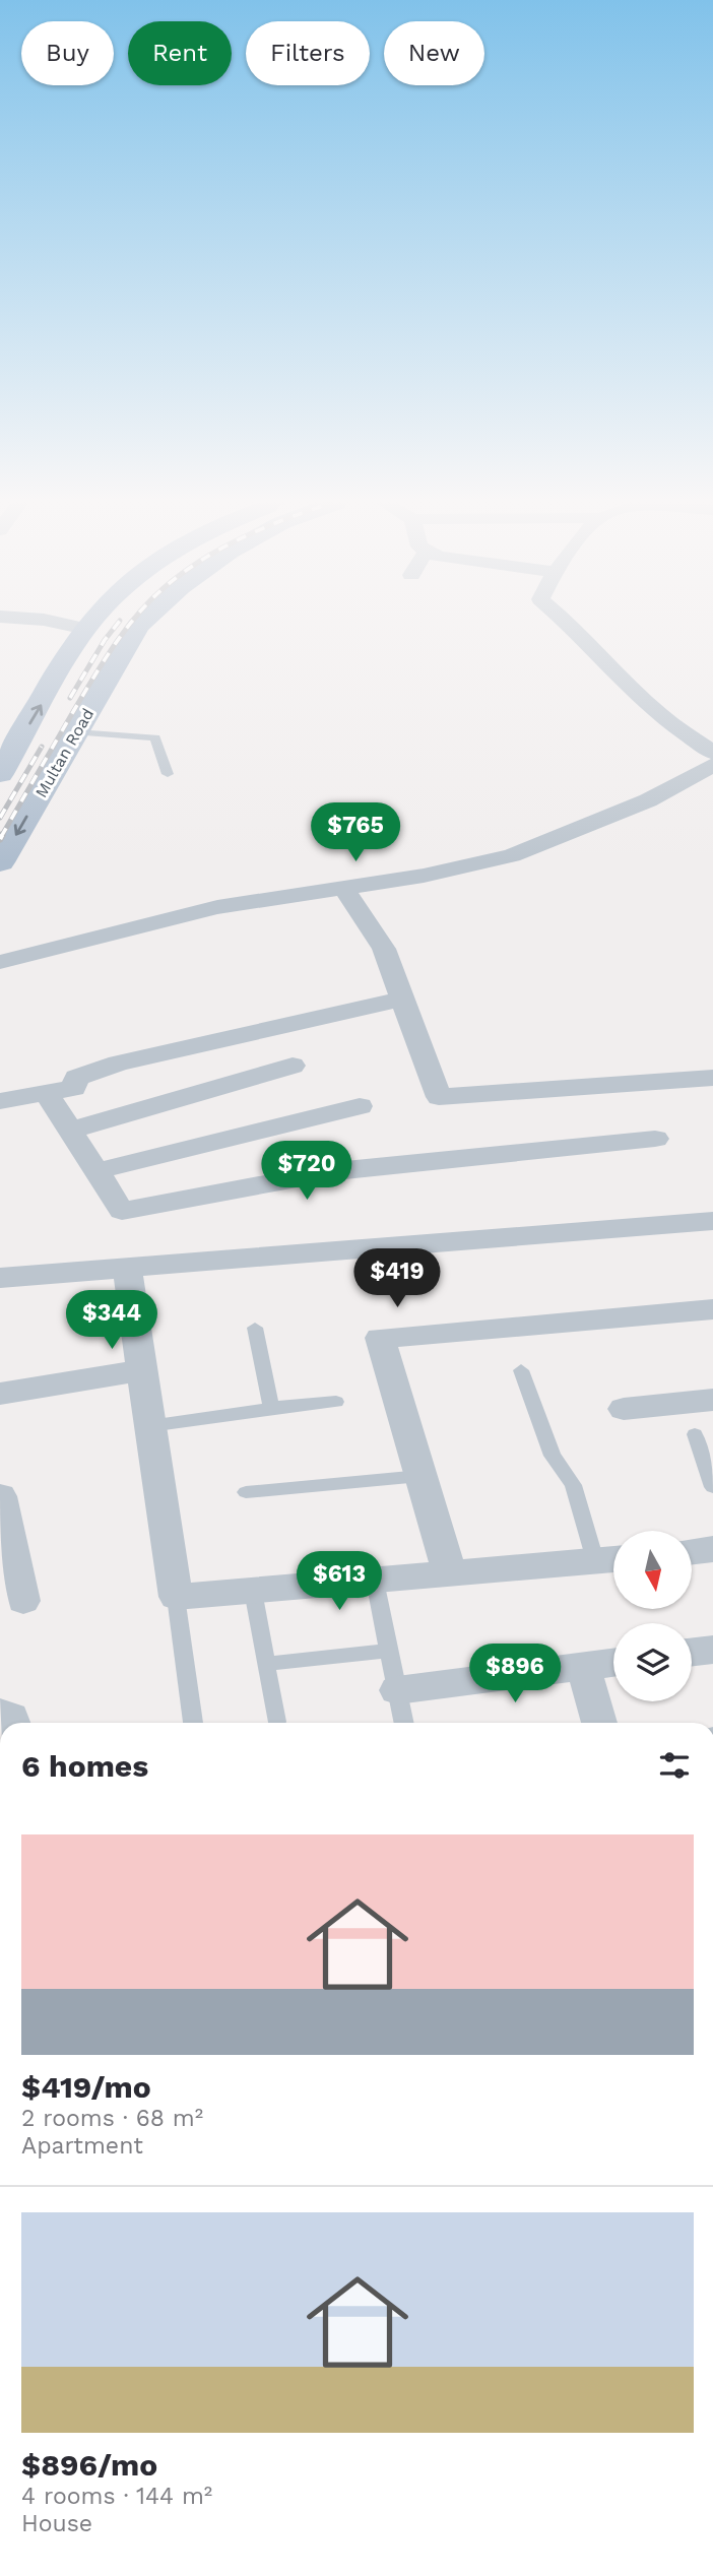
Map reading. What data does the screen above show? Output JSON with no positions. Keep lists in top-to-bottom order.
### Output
{
  "streets": {
    "main road": ["Multan Road"]
  },
  "north": "bottom",
  "page": {
    "chip": [
      "Buy",
      "Rent",
      "Filters",
      "New"
    ],
    "price": [
      "$765",
      "$720",
      "$419",
      "$344",
      "$613",
      "$896"
    ],
    "heading": "6 homes",
    "list": [
      {
        "name": "$419/mo",
        "note": "2 rooms · 68 m² · Apartment"
      },
      {
        "name": "$896/mo",
        "note": "4 rooms · 144 m² · House"
      }
    ]
  }
}
